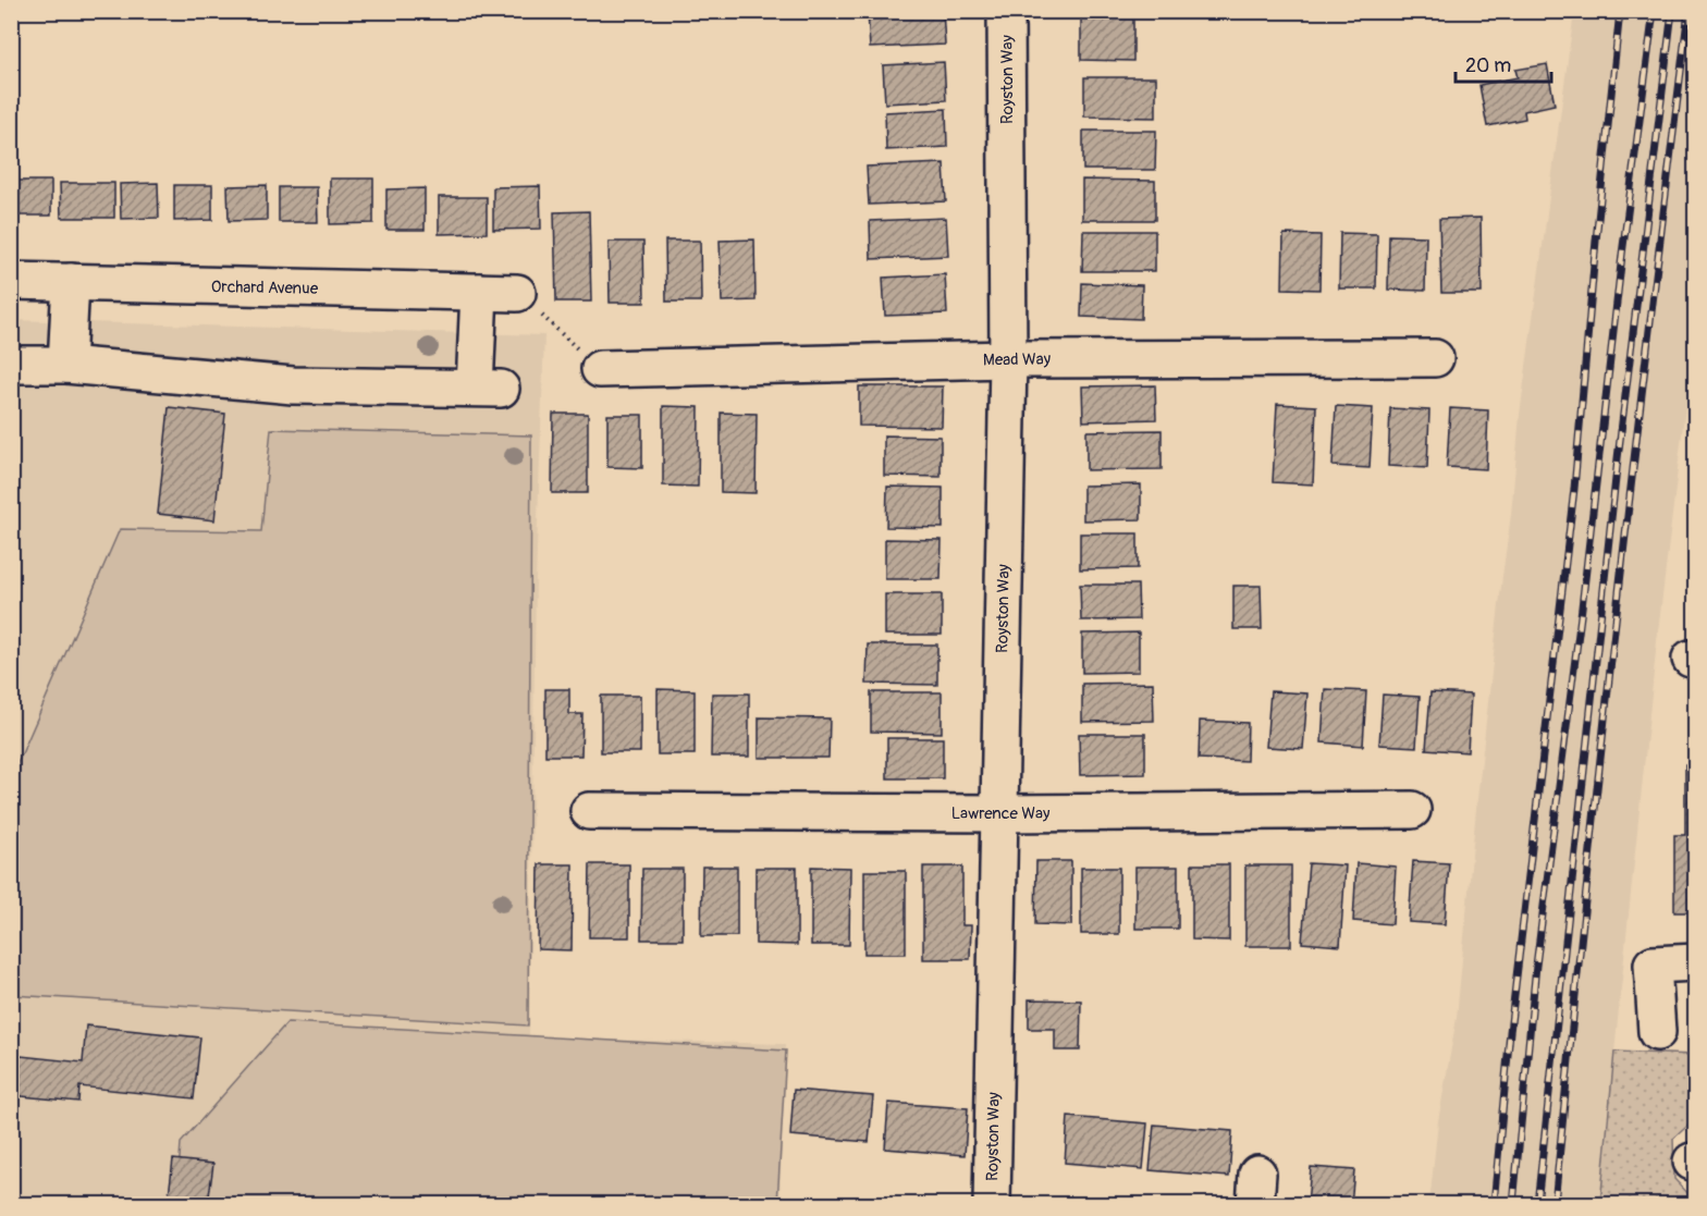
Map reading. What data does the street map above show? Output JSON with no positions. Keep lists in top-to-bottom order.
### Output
{
  "streets": {
    "street": [
      "Royston Way",
      "Orchard Avenue",
      "Mead Way",
      "Lawrence Way"
    ]
  },
  "crossings": [
    ["Royston Way", "Mead Way"],
    ["Royston Way", "Lawrence Way"]
  ],
  "scale_bar": "20 m"
}
